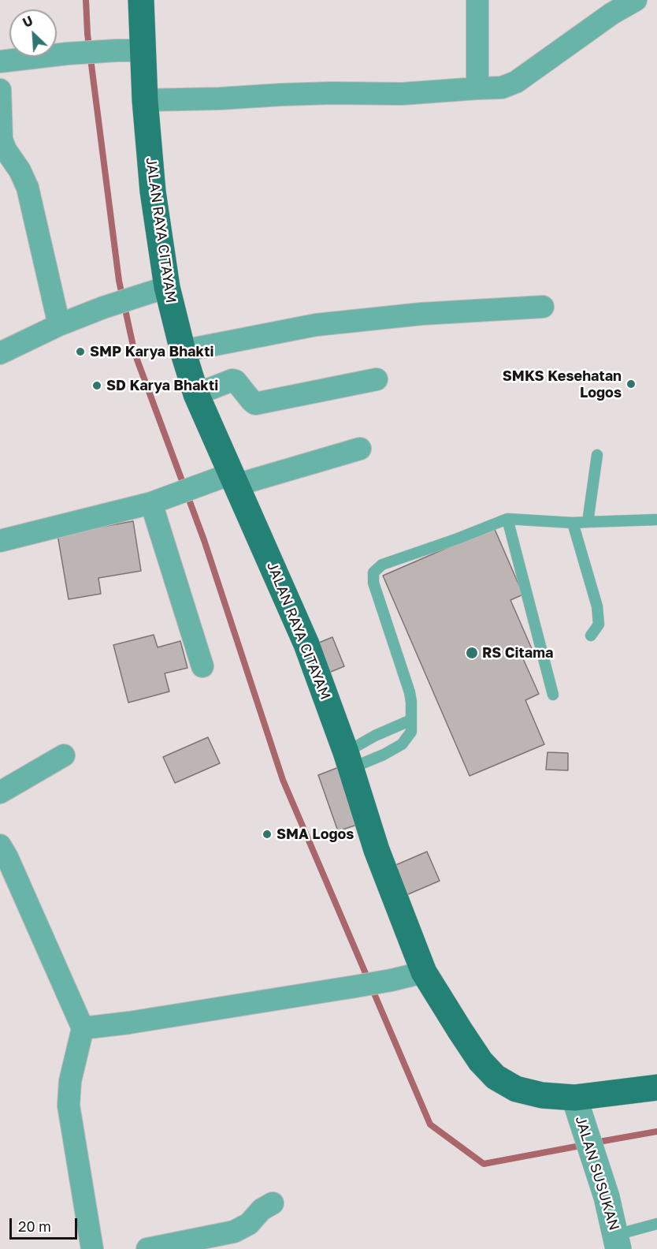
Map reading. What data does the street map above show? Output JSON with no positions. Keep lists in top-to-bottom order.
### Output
{
  "streets": {
    "main road": ["JALAN RAYA CITAYAM"],
    "street": ["JALAN SUSUKAN"]
  },
  "crossings": [
    ["JALAN RAYA CITAYAM", "JALAN SUSUKAN"]
  ],
  "places": [
    "SMP Karya Bhakti",
    "SMKS Kesehatan Logos",
    "SD Karya Bhakti",
    "RS Citama",
    "SMA Logos"
  ],
  "scale_bar": "20 m",
  "north": "top left"
}
